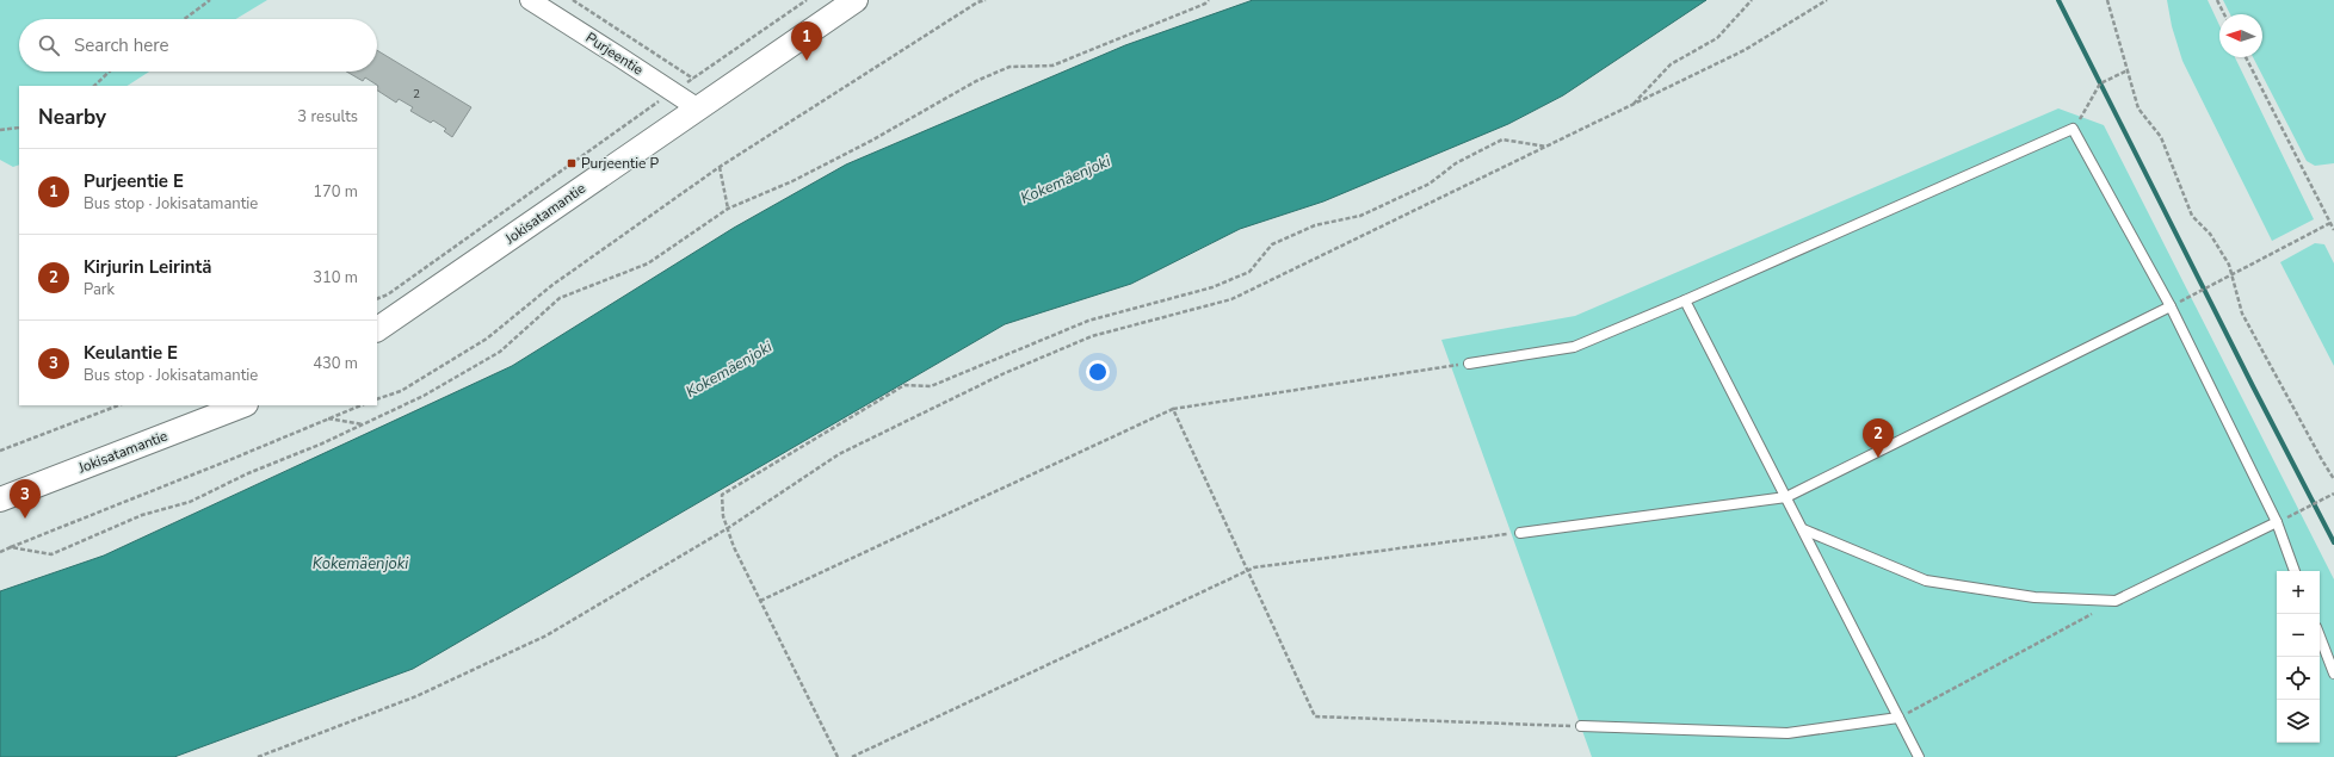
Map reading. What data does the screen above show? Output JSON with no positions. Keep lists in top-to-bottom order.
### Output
{
  "streets": {
    "street": ["Purjeentie", "Jokisatamantie"]
  },
  "crossings": [
    ["Purjeentie", "Jokisatamantie"]
  ],
  "water": ["Kokemäenjoki"],
  "places": {
    "transit": ["Purjeentie P"]
  },
  "house_numbers": ["2"],
  "north": "left",
  "page": {
    "search": "Search here",
    "pins": ["1", "2", "3"],
    "heading": ["Nearby", "3 results"],
    "list": [
      {
        "mark": "1",
        "name": "Purjeentie E",
        "note": "Bus stop · Jokisatamantie",
        "value": "170 m"
      },
      {
        "mark": "2",
        "name": "Kirjurin Leirintä",
        "note": "Park",
        "value": "310 m"
      },
      {
        "mark": "3",
        "name": "Keulantie E",
        "note": "Bus stop · Jokisatamantie",
        "value": "430 m"
      }
    ],
    "map_buttons": ["+", "−"]
  }
}
